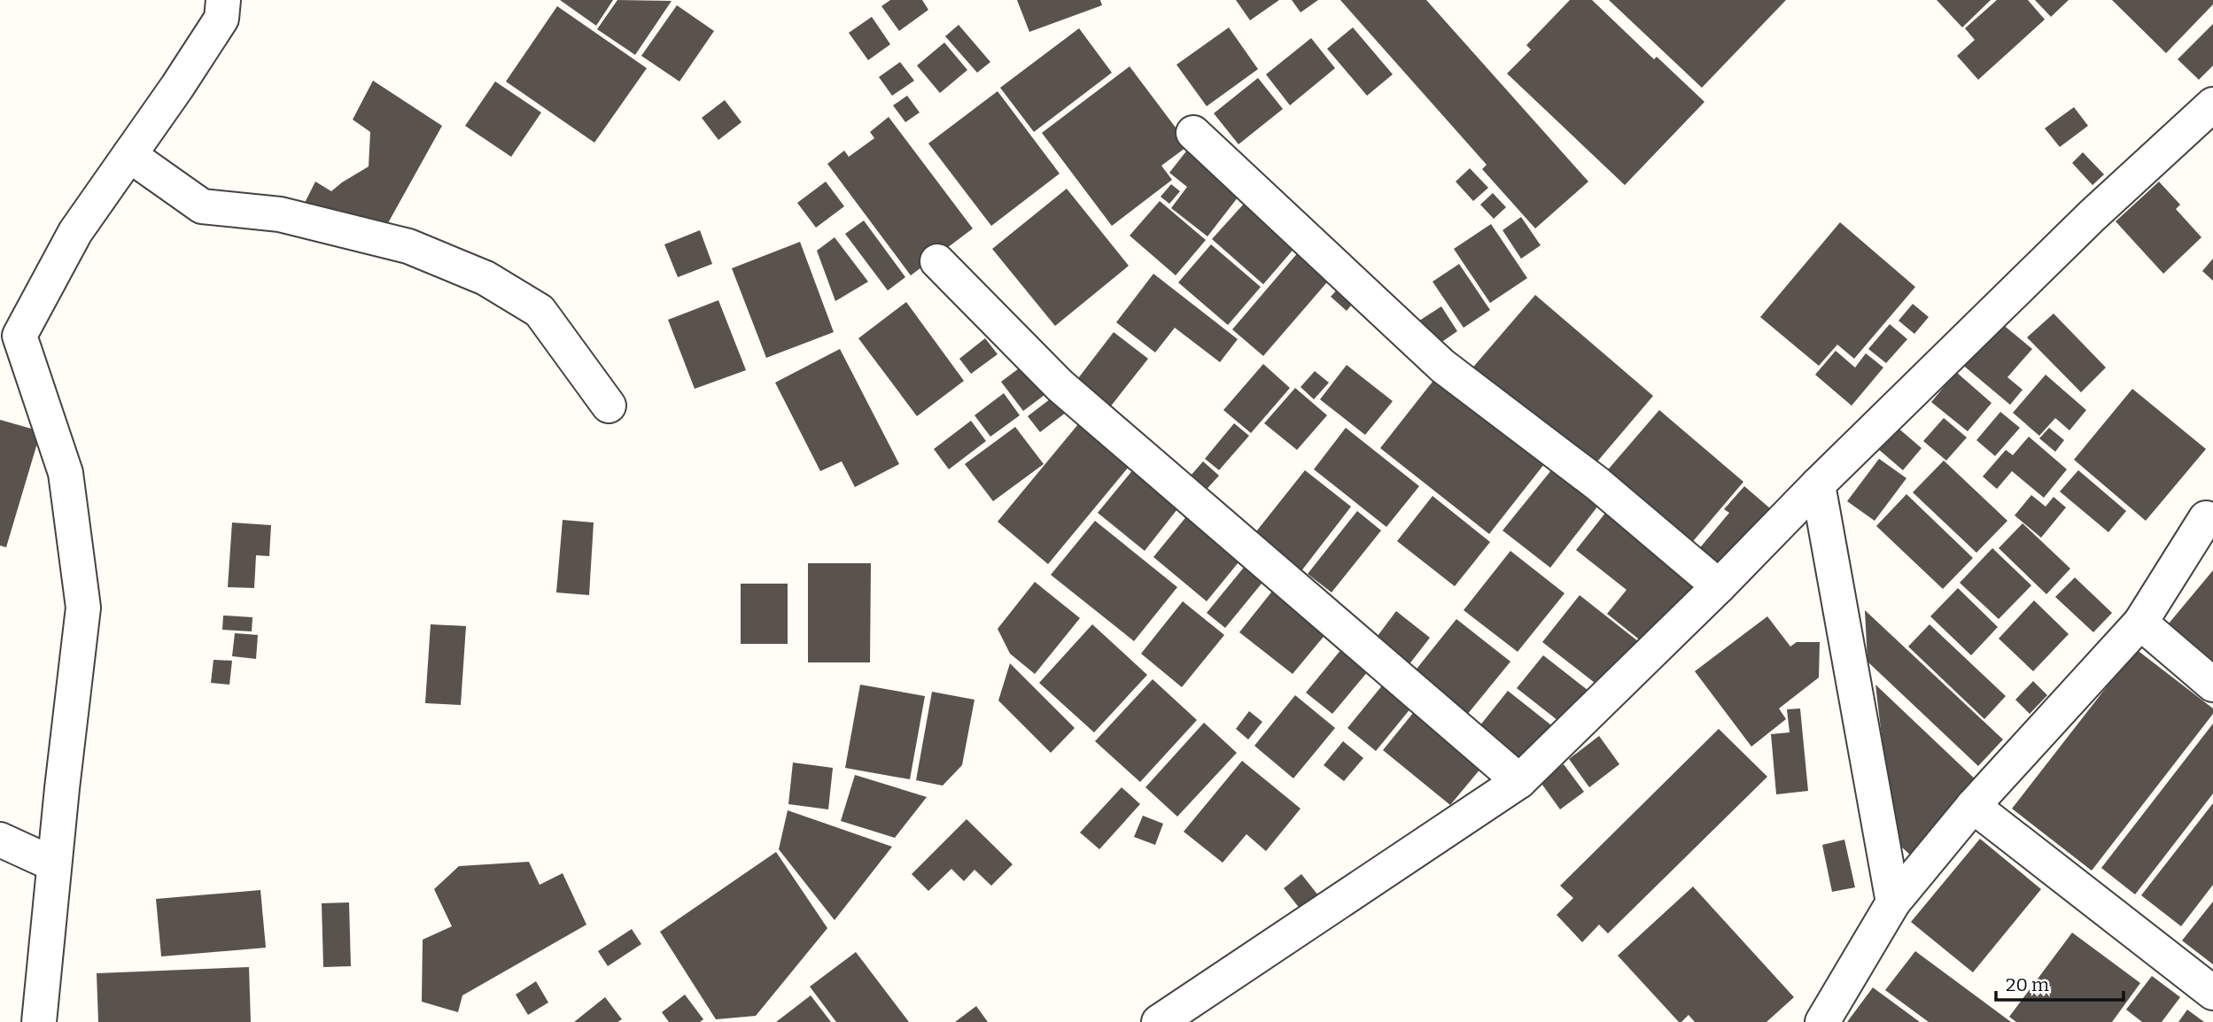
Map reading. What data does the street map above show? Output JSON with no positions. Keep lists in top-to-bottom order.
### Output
{
  "scale_bar": "20 m"
}
